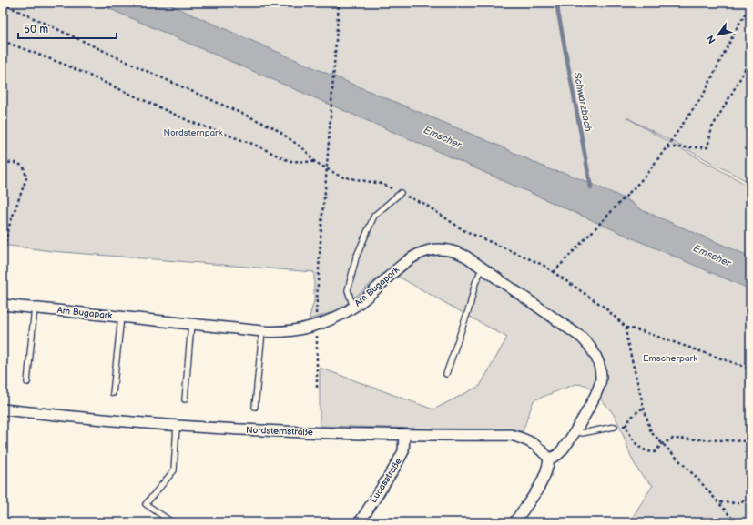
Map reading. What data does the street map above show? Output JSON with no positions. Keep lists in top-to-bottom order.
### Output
{
  "streets": {
    "street": ["Am Bugapark", "Nordsternstraße", "Lucasstraße"]
  },
  "crossings": [
    ["Am Bugapark", "Nordsternstraße"],
    ["Nordsternstraße", "Lucasstraße"]
  ],
  "water": ["Schwarzbach", "Emscher"],
  "parks": ["Nordsternpark", "Emscherpark"],
  "scale_bar": "50 m",
  "north": "bottom left"
}
